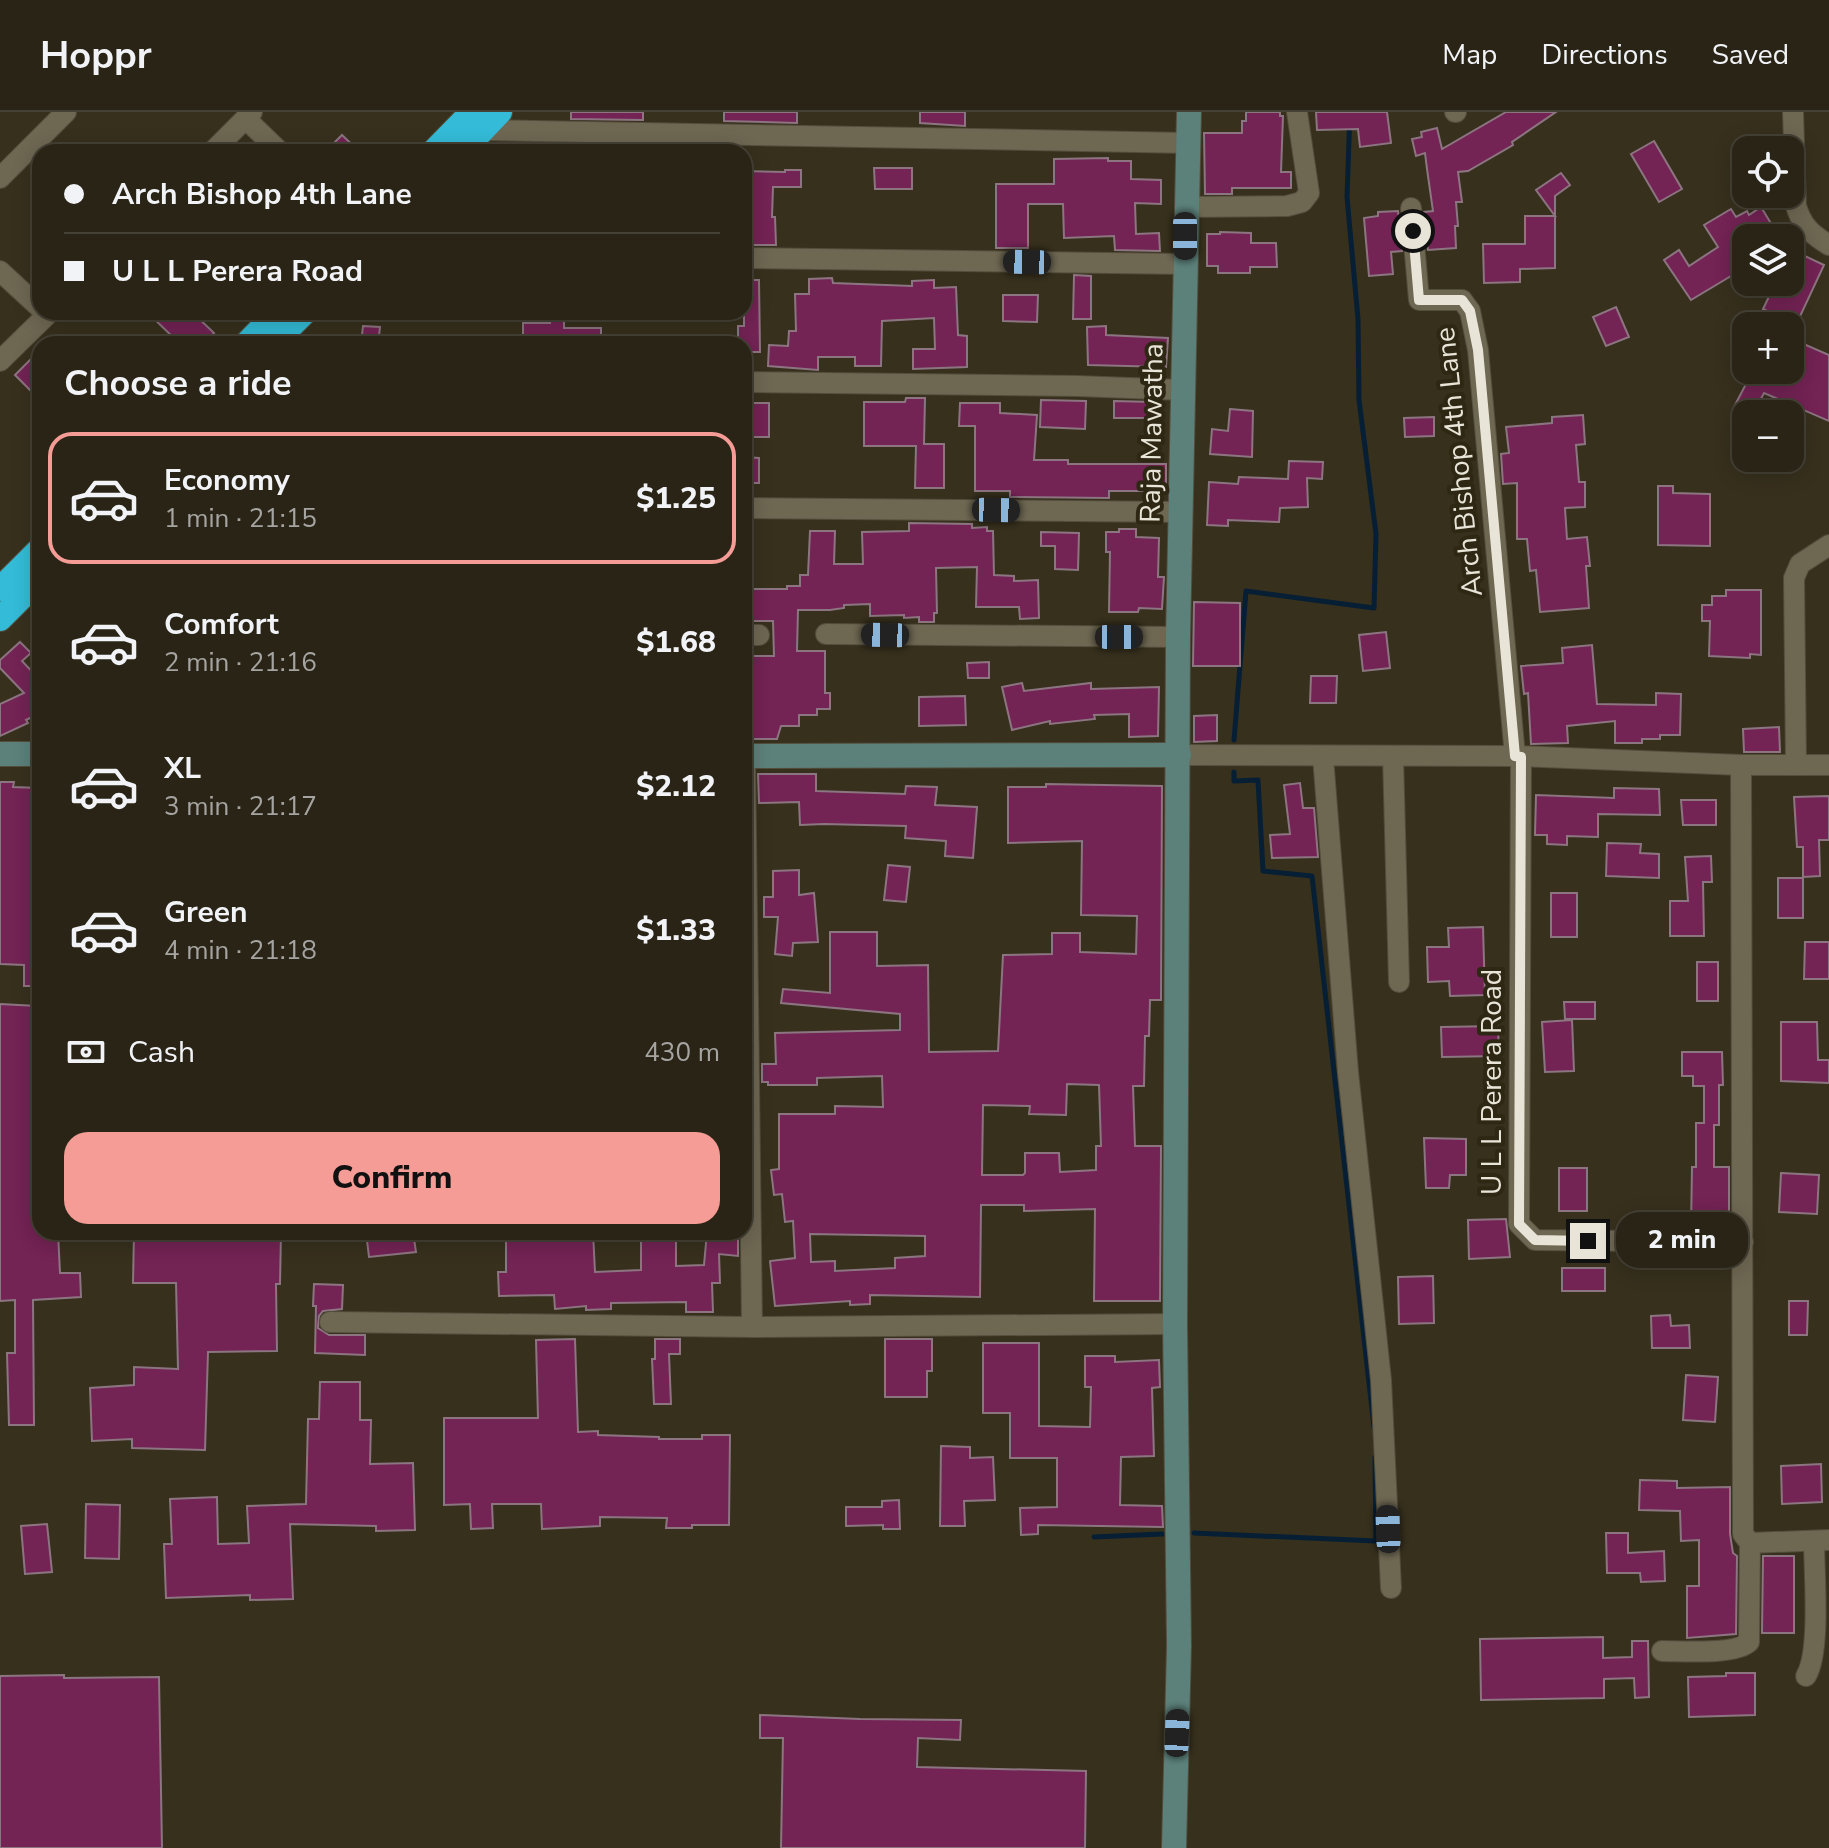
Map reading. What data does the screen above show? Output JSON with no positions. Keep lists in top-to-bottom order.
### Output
{
  "streets": {
    "street": ["Raja Mawatha", "Arch Bishop 4th Lane", "U L L Perera Road"]
  },
  "crossings": [
    ["Arch Bishop 4th Lane", "U L L Perera Road"]
  ],
  "page": {
    "header": "Hoppr",
    "nav": ["Map", "Directions", "Saved"],
    "map_buttons": ["+", "−"],
    "banner": ["Arch Bishop 4th Lane", "U L L Perera Road"],
    "heading": "Choose a ride",
    "list": [
      {
        "name": "Economy",
        "note": "1 min · 21:15",
        "value": "$1.25"
      },
      {
        "name": "Comfort",
        "note": "2 min · 21:16",
        "value": "$1.68"
      },
      {
        "name": "XL",
        "note": "3 min · 21:17",
        "value": "$2.12"
      },
      {
        "name": "Green",
        "note": "4 min · 21:18",
        "value": "$1.33"
      }
    ],
    "pay": ["Cash", "430 m"],
    "buttons": "Confirm",
    "bubble": "2 min"
  }
}
